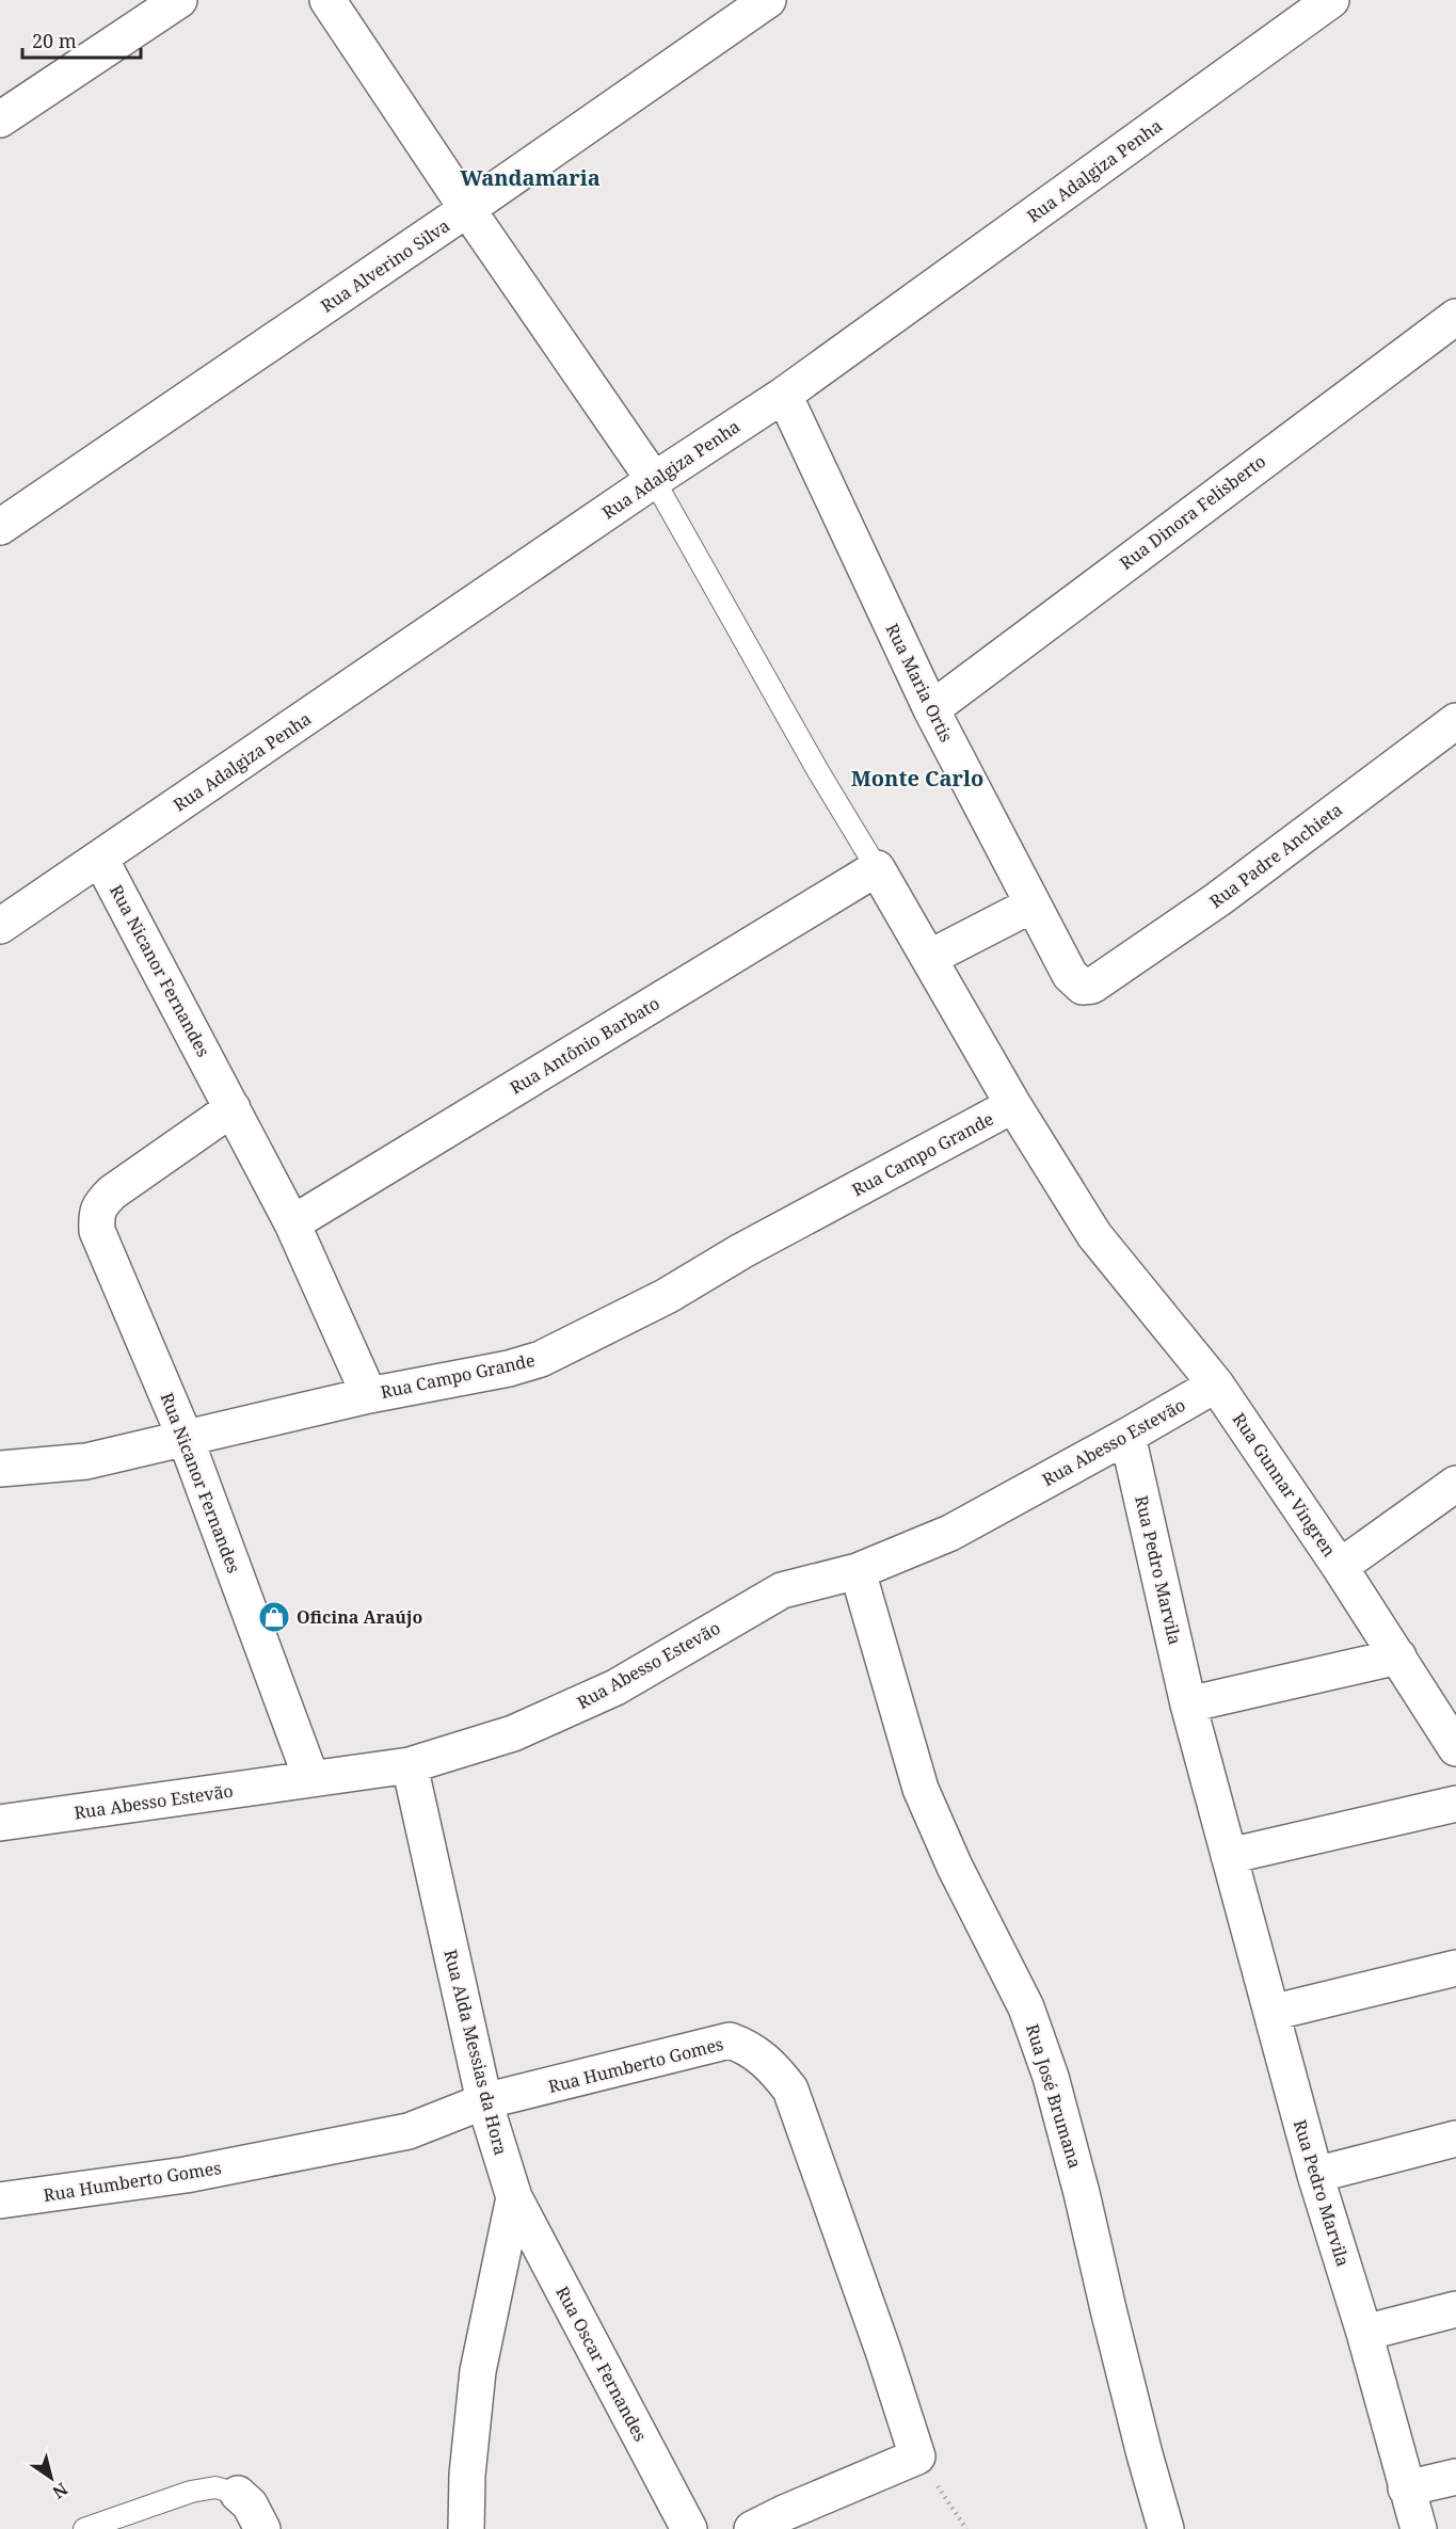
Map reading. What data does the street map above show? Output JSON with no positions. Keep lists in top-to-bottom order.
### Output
{
  "streets": {
    "street": [
      "Rua Adalgiza Penha",
      "Rua Alverino Silva",
      "Rua Dinora Felisberto",
      "Rua Maria Ortis",
      "Rua Padre Anchieta",
      "Rua Nicanor Fernandes",
      "Rua Antônio Barbato",
      "Rua Campo Grande",
      "Rua Abesso Estevão",
      "Rua Gunnar Vingren",
      "Rua Pedro Marvila",
      "Rua Alda Messias da Hora",
      "Rua Humberto Gomes",
      "Rua José Brumana",
      "Rua Oscar Fernandes"
    ]
  },
  "crossings": [
    ["Rua Adalgiza Penha", "Rua Maria Ortis"],
    ["Rua Adalgiza Penha", "Rua Nicanor Fernandes"],
    ["Rua Dinora Felisberto", "Rua Maria Ortis"],
    ["Rua Maria Ortis", "Rua Padre Anchieta"],
    ["Rua Nicanor Fernandes", "Rua Antônio Barbato"],
    ["Rua Nicanor Fernandes", "Rua Campo Grande"],
    ["Rua Nicanor Fernandes", "Rua Abesso Estevão"],
    ["Rua Antônio Barbato", "Rua Gunnar Vingren"],
    ["Rua Campo Grande", "Rua Gunnar Vingren"],
    ["Rua Abesso Estevão", "Rua Gunnar Vingren"],
    ["Rua Abesso Estevão", "Rua Pedro Marvila"],
    ["Rua Abesso Estevão", "Rua Alda Messias da Hora"],
    ["Rua Abesso Estevão", "Rua José Brumana"],
    ["Rua Alda Messias da Hora", "Rua Humberto Gomes"],
    ["Rua Alda Messias da Hora", "Rua Oscar Fernandes"]
  ],
  "districts": ["Wandamaria", "Monte Carlo"],
  "places": {
    "shop": ["Oficina Araújo"]
  },
  "scale_bar": "20 m",
  "north": "bottom right"
}
